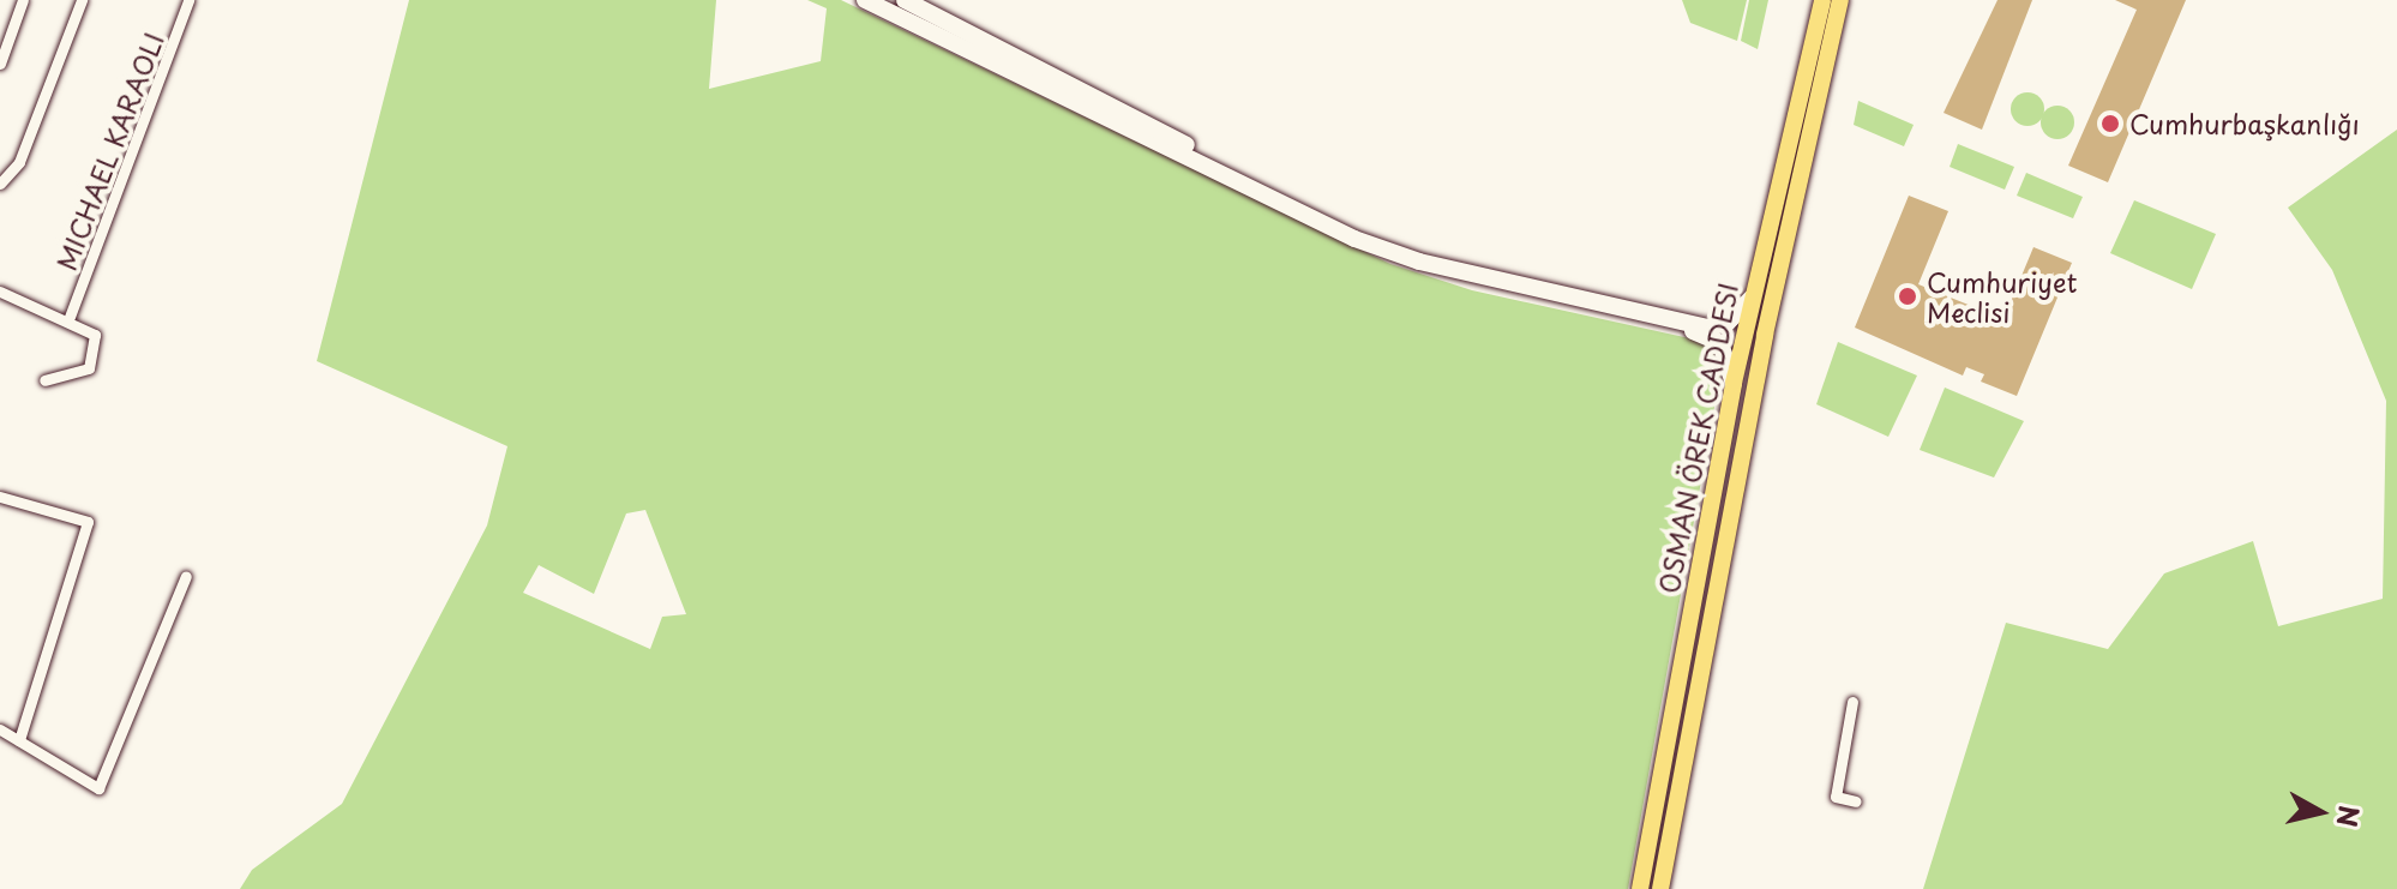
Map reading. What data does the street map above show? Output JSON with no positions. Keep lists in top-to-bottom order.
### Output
{
  "streets": {
    "main road": ["OSMAN ÖREK CADDESI"],
    "street": ["MICHAEL KARAOLI"]
  },
  "places": ["Cumhurbaşkanlığı", "Cumhuriyet Meclisi"],
  "north": "right"
}
